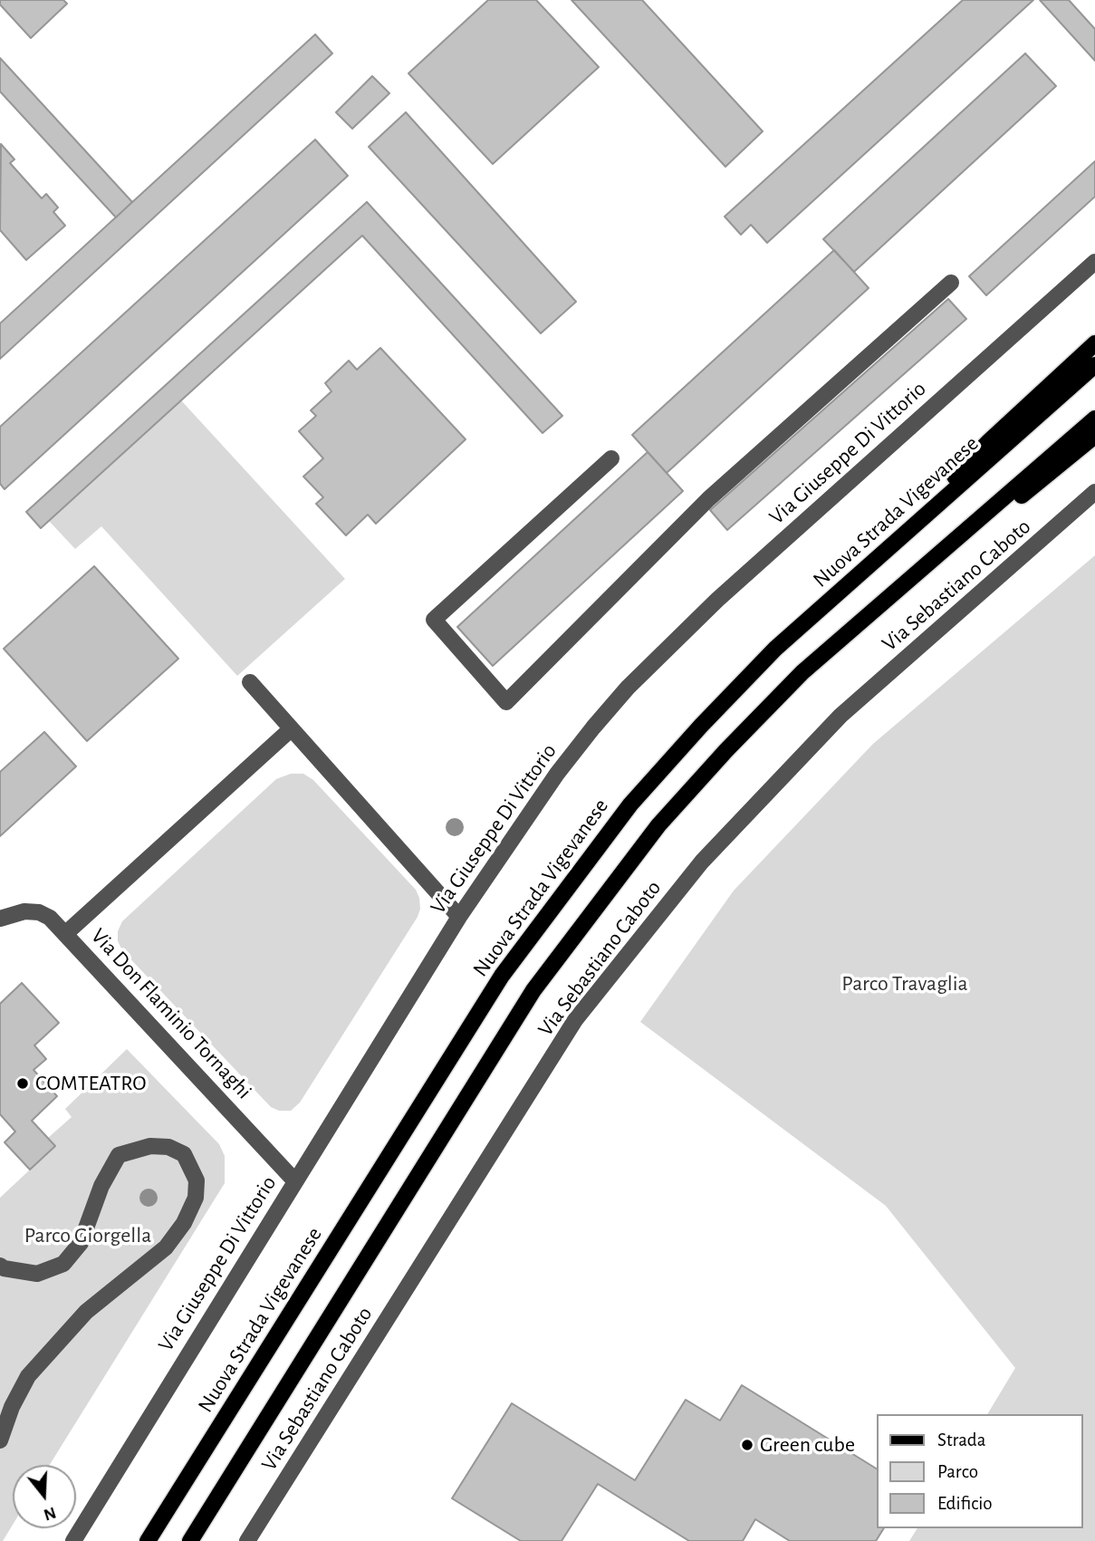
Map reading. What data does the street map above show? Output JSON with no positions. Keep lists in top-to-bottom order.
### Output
{
  "streets": {
    "main road": ["Nuova Strada Vigevanese"],
    "street": ["Via Giuseppe Di Vittorio", "Via Sebastiano Caboto", "Via Don Flaminio Tornaghi"]
  },
  "crossings": [
    ["Via Giuseppe Di Vittorio", "Via Don Flaminio Tornaghi"]
  ],
  "parks": ["Parco Travaglia", "Parco Giorgella"],
  "places": ["COMTEATRO", "Green cube"],
  "legend": ["Strada", "Parco", "Edificio"],
  "north": "bottom"
}
